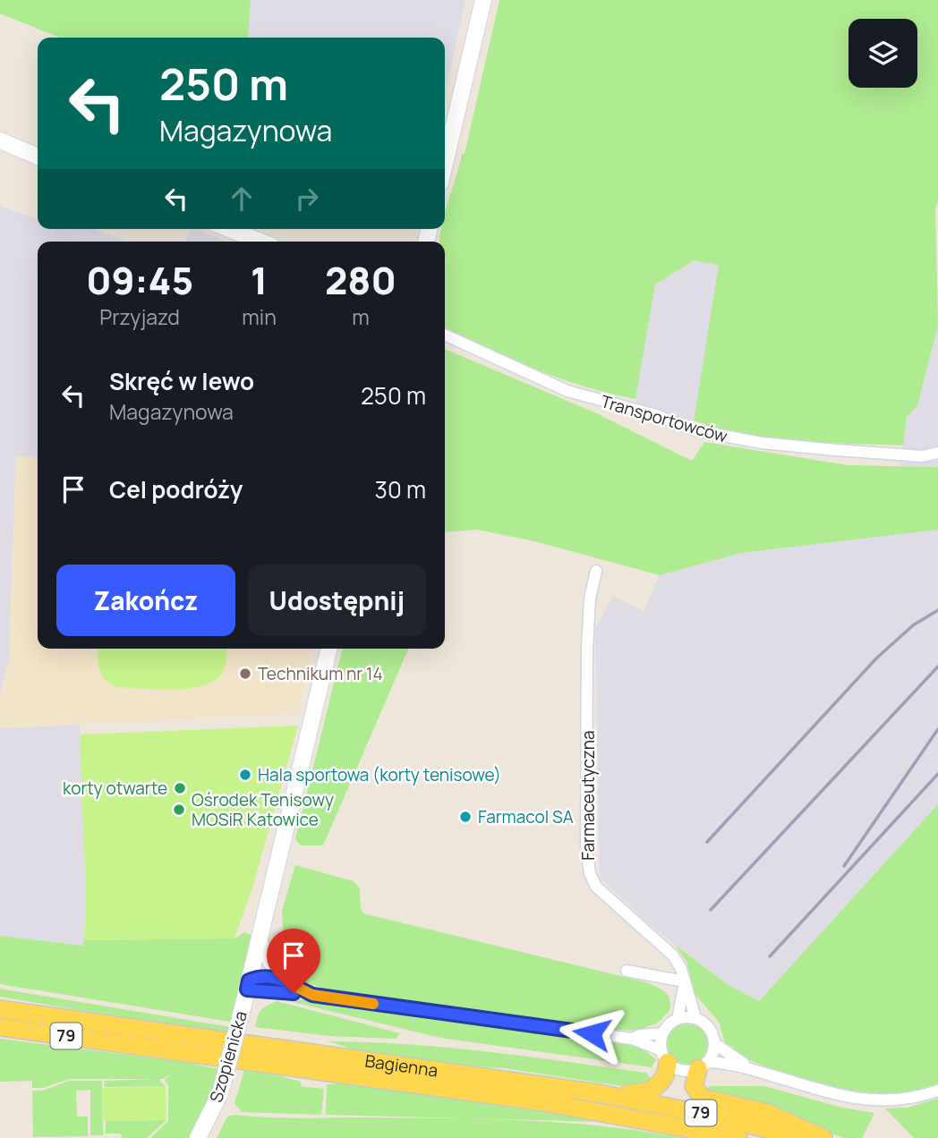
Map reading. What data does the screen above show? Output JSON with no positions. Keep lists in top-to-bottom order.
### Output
{
  "streets": {
    "main road": ["79", "Bagienna"],
    "street": ["Transportowców", "Farmaceutyczna", "Szopienicka"]
  },
  "places": [
    "Technikum nr 14",
    "Hala sportowa (korty tenisowe)",
    "korty otwarte",
    "Ośrodek Tenisowy MOSiR Katowice",
    "Farmacol SA"
  ],
  "page": {
    "turn": ["250 m", "Magazynowa"],
    "eta": [
      "09:45",
      "Przyjazd",
      "1",
      "min",
      "280",
      "m"
    ],
    "list": [
      {
        "name": "Skręć w lewo",
        "note": "Magazynowa",
        "value": "250 m"
      },
      {
        "name": "Cel podróży",
        "value": "30 m"
      }
    ],
    "buttons": ["Zakończ", "Udostępnij"]
  }
}
